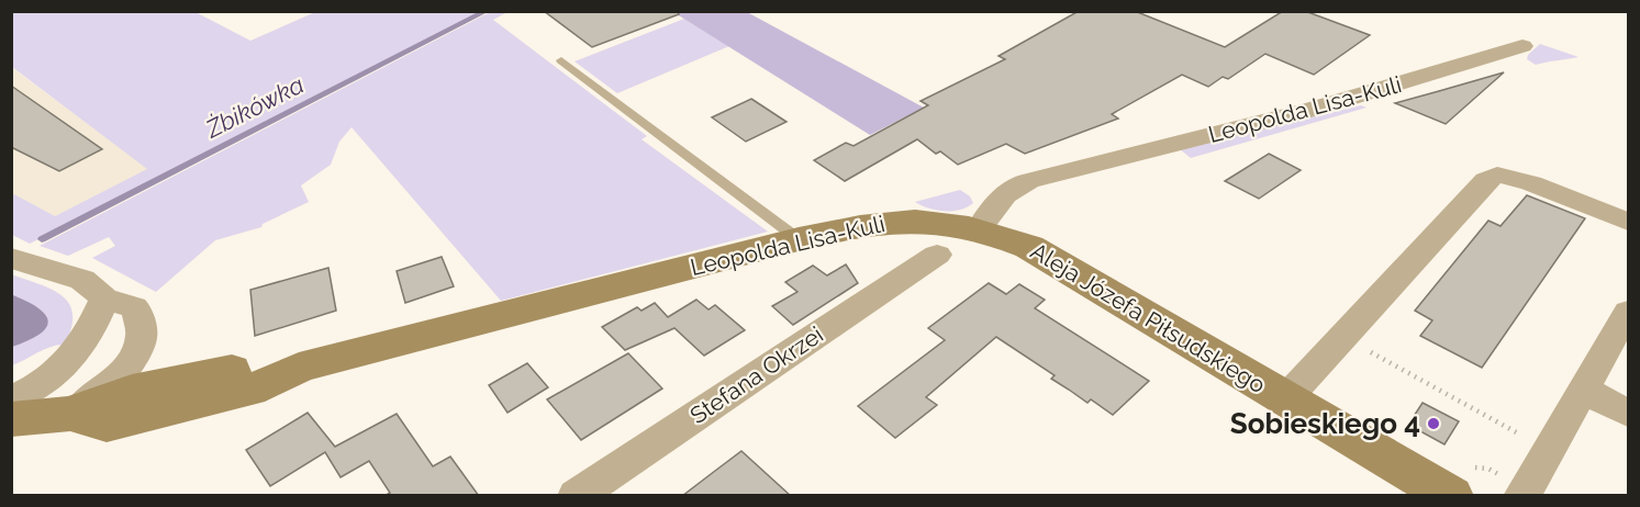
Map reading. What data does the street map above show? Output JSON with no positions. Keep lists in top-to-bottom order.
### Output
{
  "streets": {
    "street": ["Leopolda Lisa-Kuli", "Aleja Józefa Piłsudskiego", "Stefana Okrzei"]
  },
  "crossings": [
    ["Leopolda Lisa-Kuli", "Aleja Józefa Piłsudskiego"]
  ],
  "water": ["Żbikówka"],
  "places": ["Sobieskiego 4"]
}
